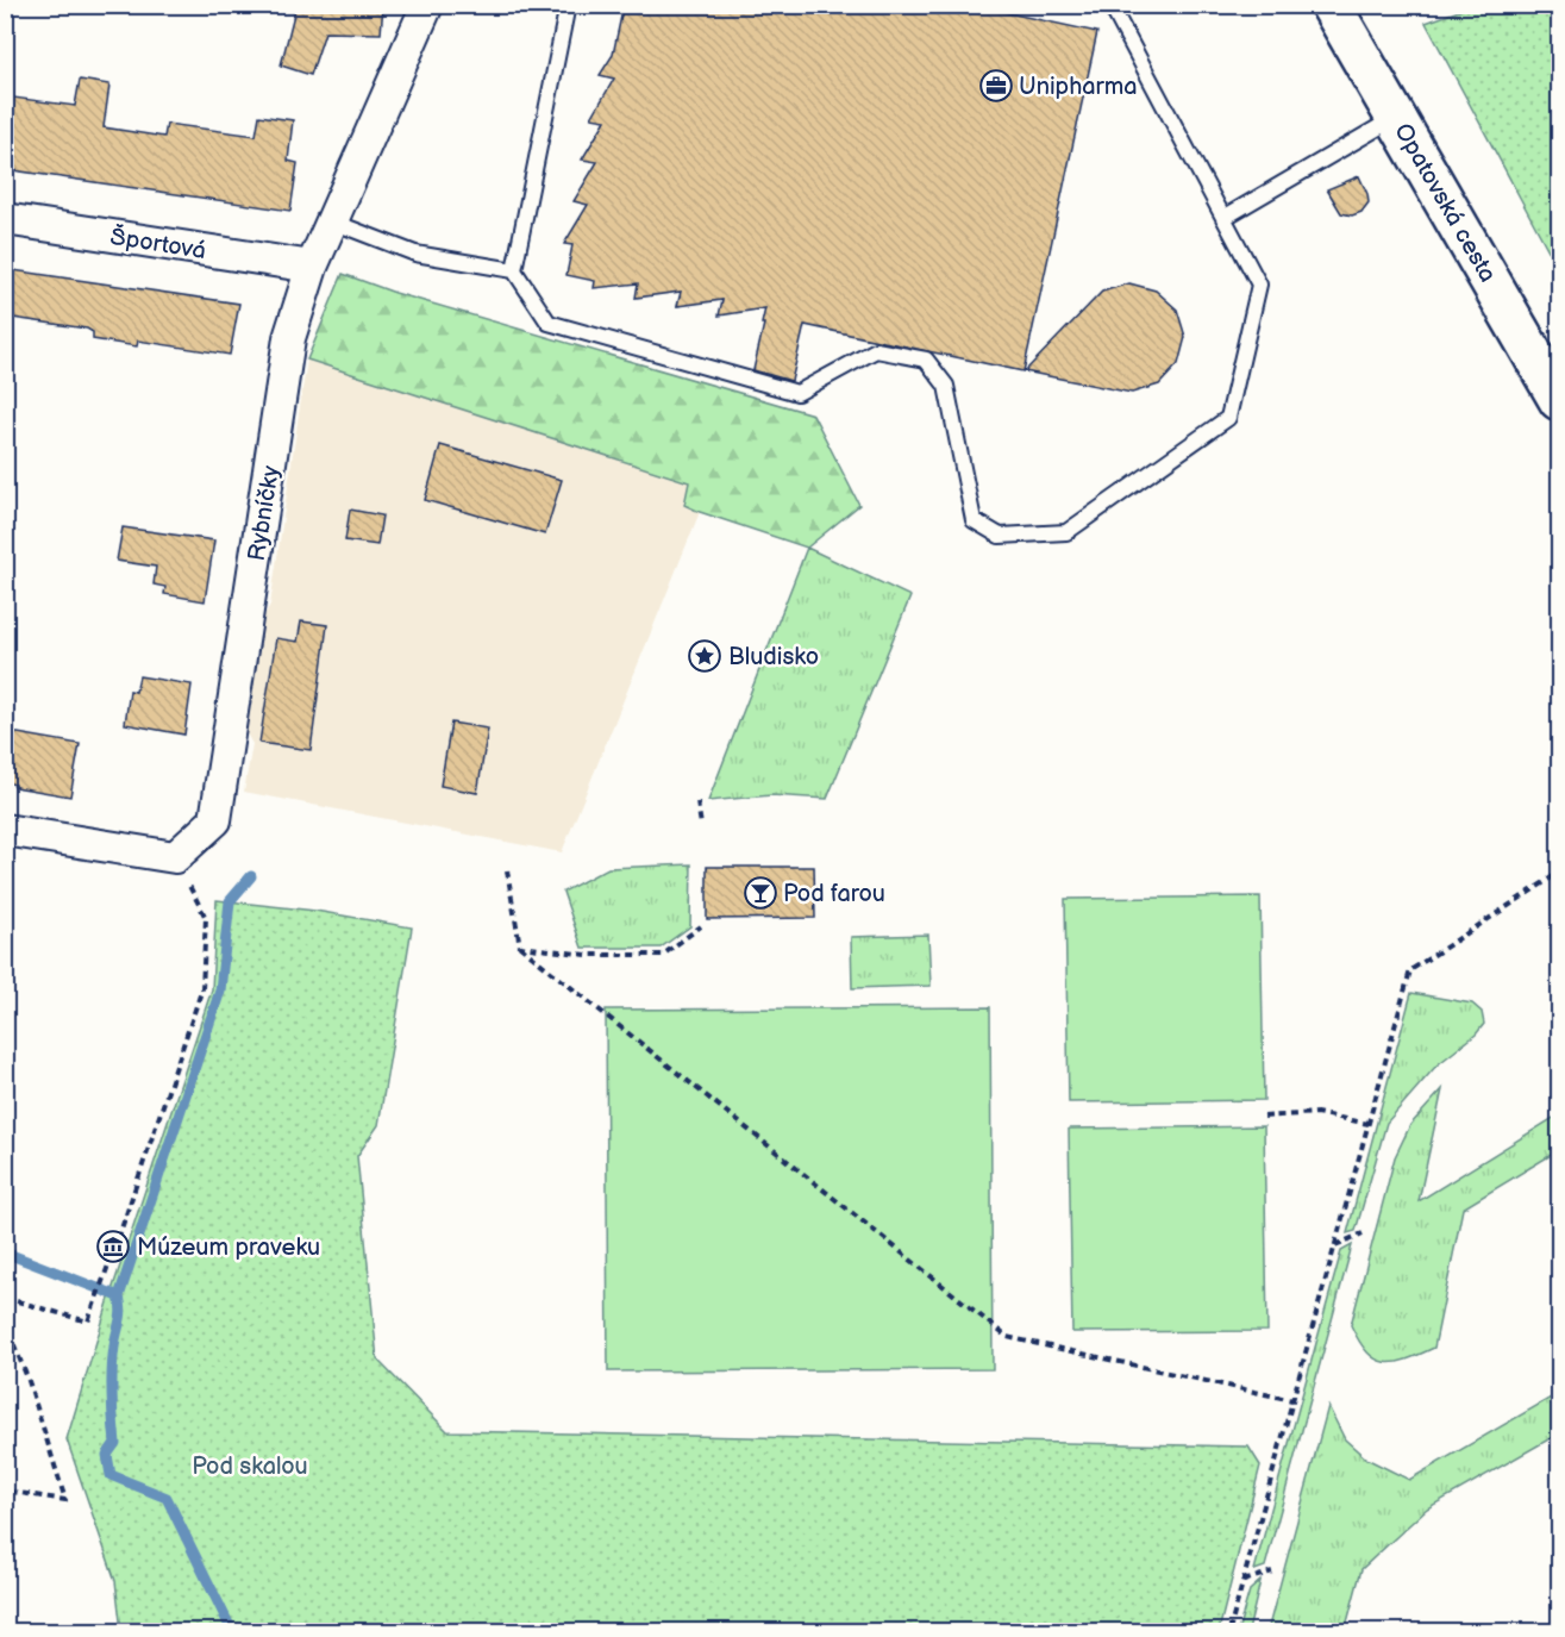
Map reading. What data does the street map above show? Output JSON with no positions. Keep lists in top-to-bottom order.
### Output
{
  "streets": {
    "street": ["Opatovská cesta", "Športová", "Rybníčky"]
  },
  "crossings": [
    ["Športová", "Rybníčky"]
  ],
  "parks": ["Pod skalou"],
  "places": {
    "office": ["Unipharma"],
    "place": ["Bludisko"],
    "bar": ["Pod farou"],
    "museum": ["Múzeum praveku"]
  }
}
